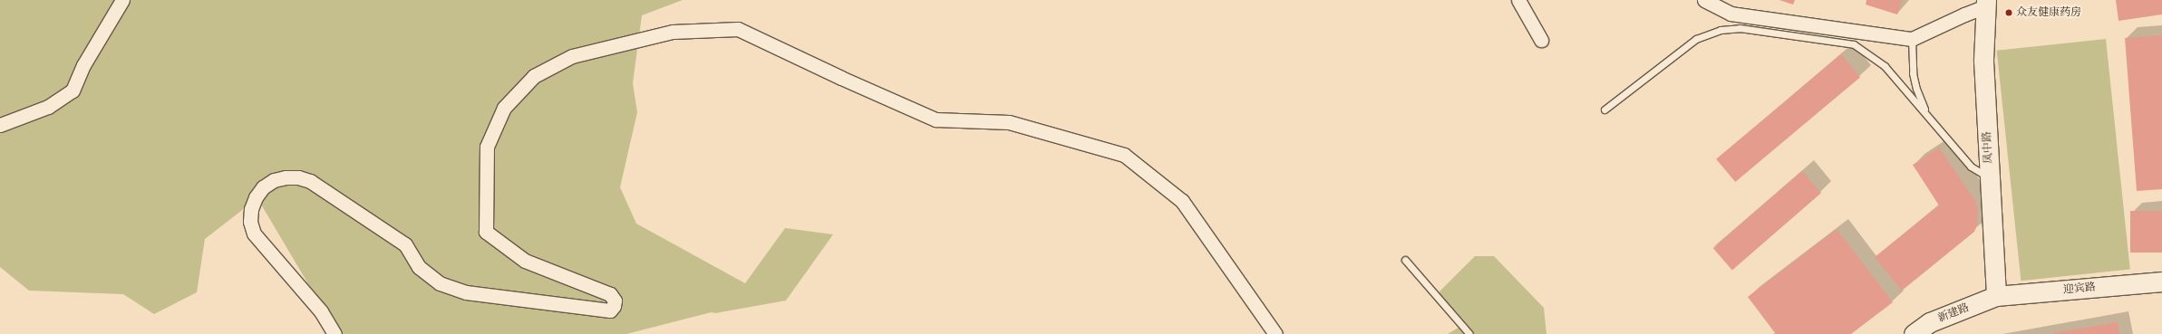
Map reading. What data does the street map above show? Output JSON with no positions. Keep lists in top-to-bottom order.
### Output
{
  "streets": {
    "street": ["凤中路", "迎宾路", "新建路"]
  },
  "crossings": [
    ["凤中路", "迎宾路"],
    ["凤中路", "新建路"],
    ["迎宾路", "新建路"]
  ],
  "places": ["众友健康药房"]
}
